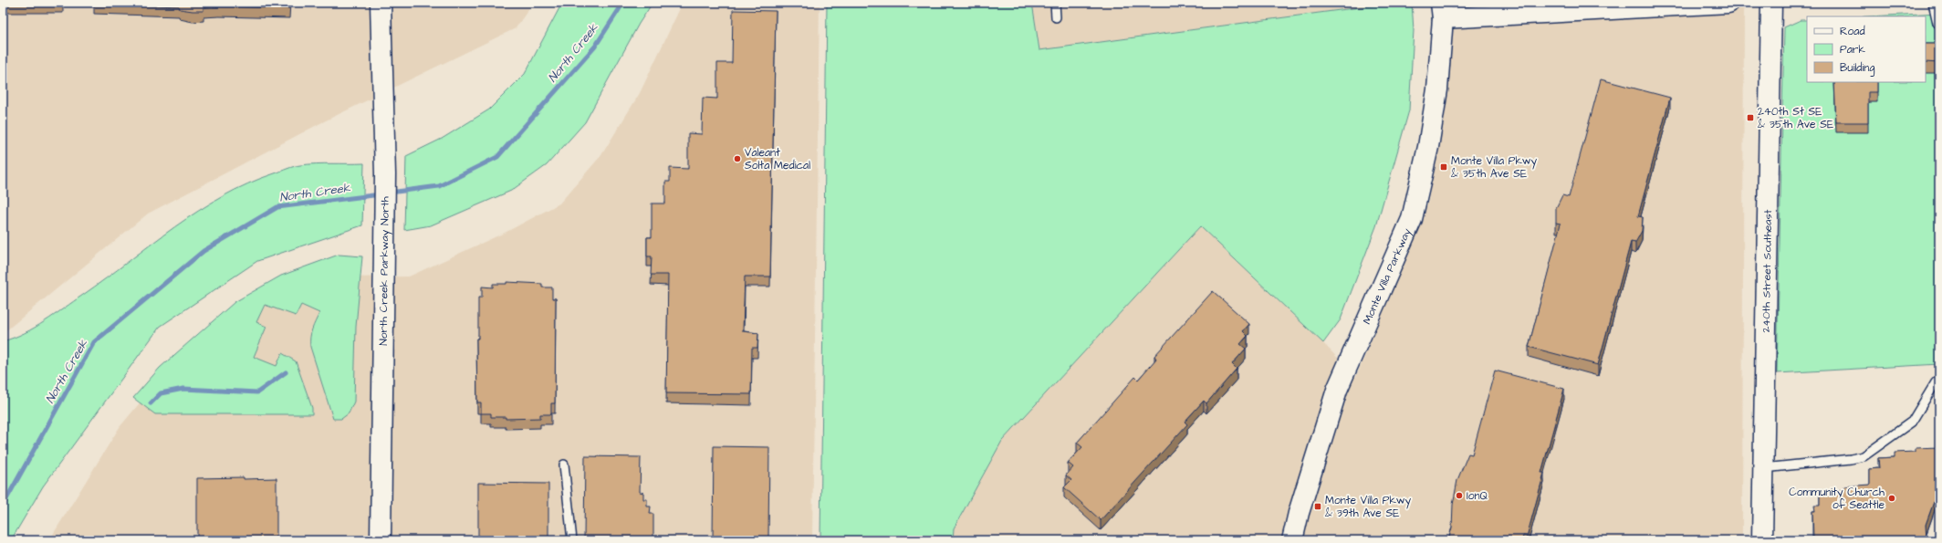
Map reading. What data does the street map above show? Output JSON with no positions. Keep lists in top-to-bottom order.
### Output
{
  "streets": {
    "street": ["North Creek Parkway North", "240th Street Southeast", "Monte Villa Parkway"]
  },
  "water": ["North Creek"],
  "places": {
    "transit": ["240th St SE & 35th Ave SE", "Monte Villa Pkwy & 35th Ave SE", "Monte Villa Pkwy & 39th Ave SE"],
    "other": ["Valeant Solta Medical", "IonQ", "Community Church of Seattle"]
  },
  "legend": ["Road", "Park", "Building"]
}
